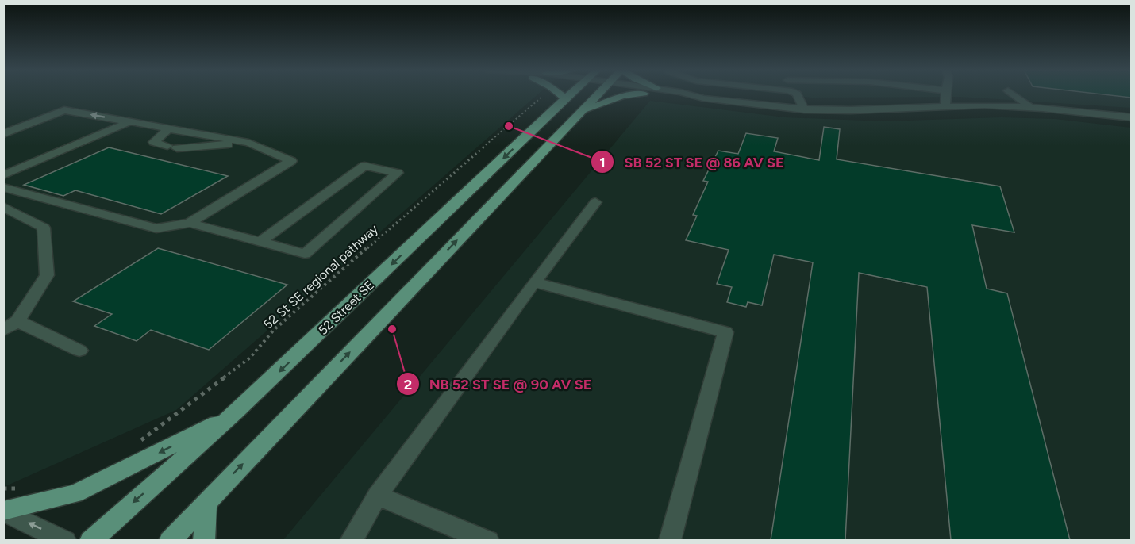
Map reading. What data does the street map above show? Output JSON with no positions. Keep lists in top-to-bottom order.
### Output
{
  "streets": {
    "main road": ["52 Street SE"],
    "path": ["52 St SE regional pathway"]
  },
  "places": ["SB 52 ST SE @ 86 AV SE", "NB 52 ST SE @ 90 AV SE"]
}
